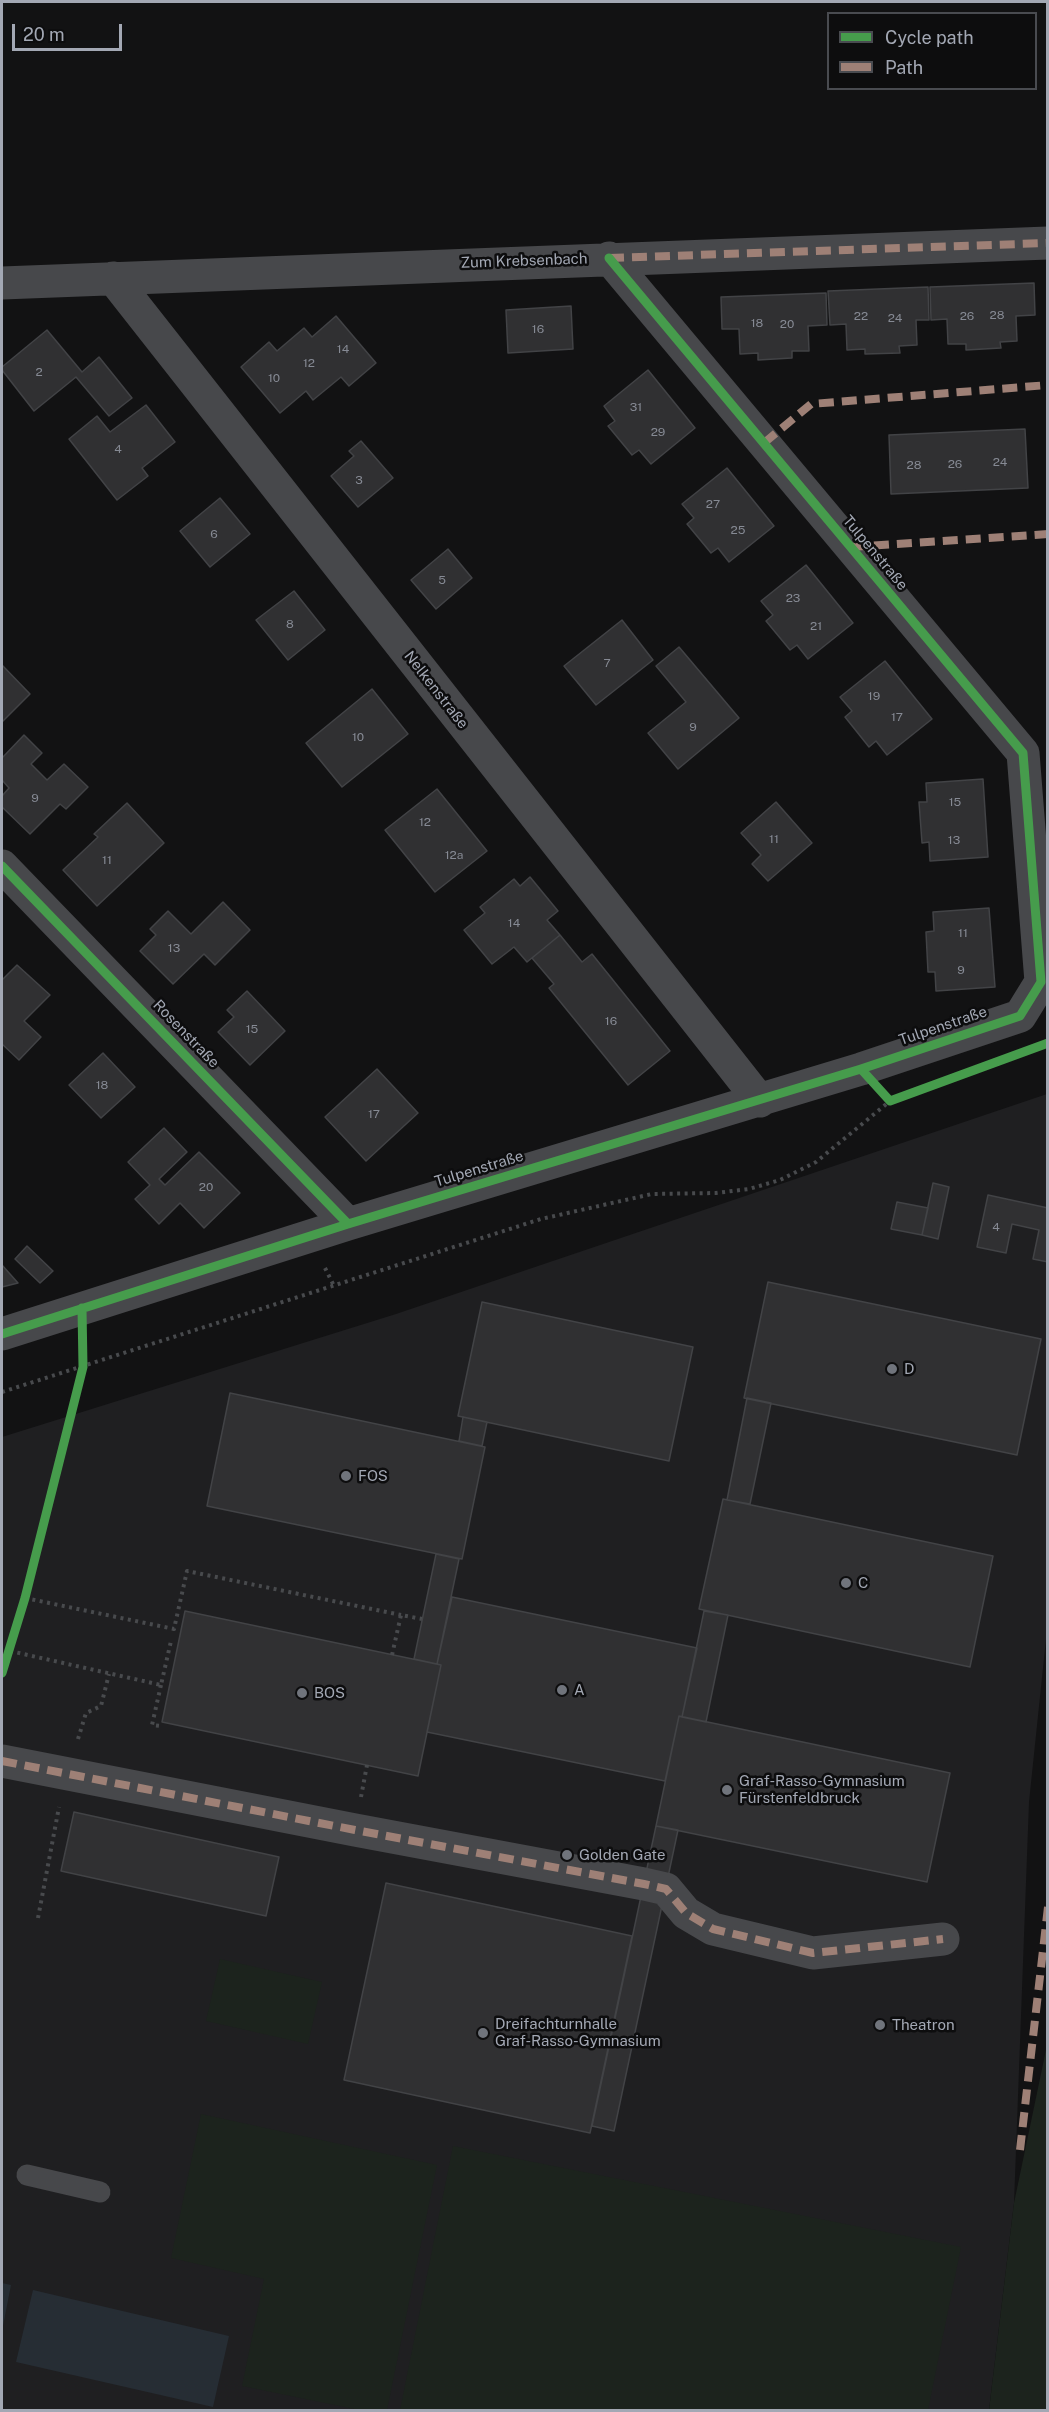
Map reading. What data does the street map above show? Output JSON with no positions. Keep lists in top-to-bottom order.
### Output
{
  "streets": {
    "street": [
      "Zum Krebsenbach",
      "Tulpenstraße",
      "Nelkenstraße",
      "Rosenstraße"
    ]
  },
  "crossings": [
    ["Zum Krebsenbach", "Tulpenstraße"],
    ["Zum Krebsenbach", "Nelkenstraße"],
    ["Tulpenstraße", "Nelkenstraße"],
    ["Tulpenstraße", "Rosenstraße"]
  ],
  "places": [
    "D",
    "FOS",
    "C",
    "A",
    "BOS",
    "Graf-Rasso-Gymnasium Fürstenfeldbruck",
    "Golden Gate",
    "Theatron",
    "Dreifachturnhalle Graf-Rasso-Gymnasium"
  ],
  "house_numbers": [
    "28",
    "22",
    "26",
    "24",
    "18",
    "20",
    "16",
    "14",
    "12",
    "2",
    "10",
    "31",
    "29",
    "4",
    "24",
    "26",
    "28",
    "3",
    "27",
    "25",
    "6",
    "5",
    "23",
    "8",
    "21",
    "7",
    "19",
    "17",
    "9",
    "10",
    "9",
    "15",
    "12",
    "11",
    "13",
    "12a",
    "11",
    "14",
    "11",
    "13",
    "9",
    "16",
    "15",
    "18",
    "17",
    "20",
    "4"
  ],
  "legend": ["Cycle path", "Path"],
  "scale_bar": "20 m"
}
